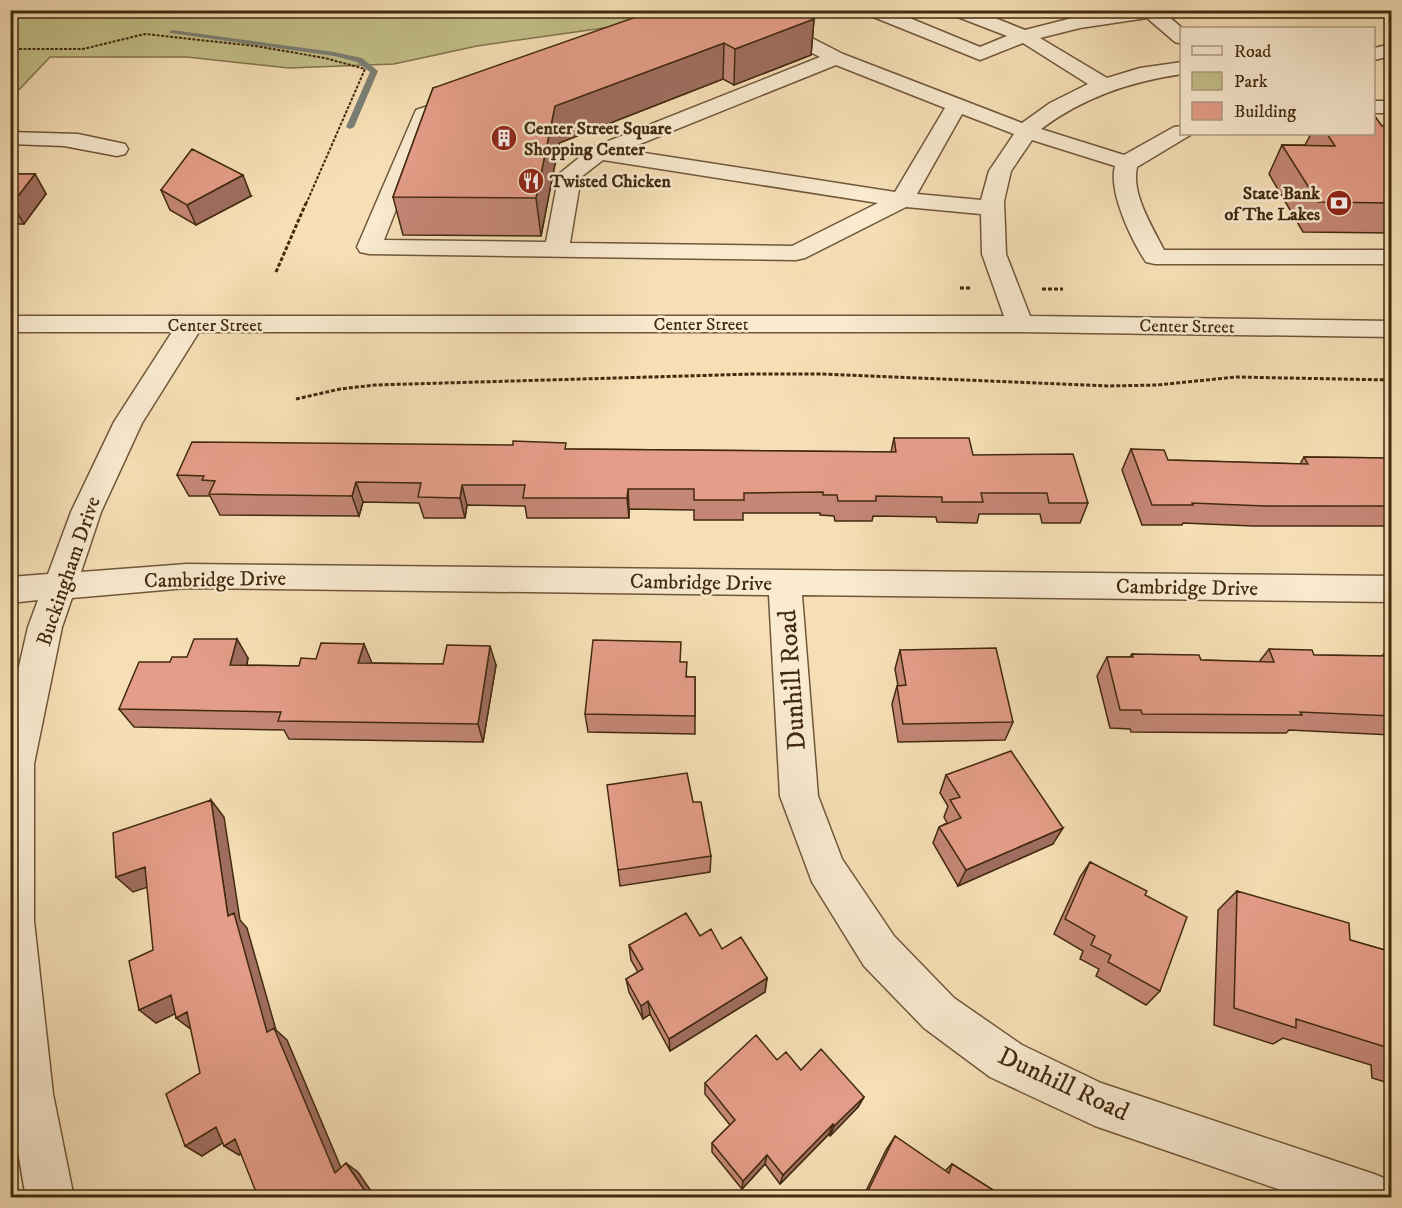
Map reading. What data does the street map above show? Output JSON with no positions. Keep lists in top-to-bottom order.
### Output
{
  "streets": {
    "street": [
      "Center Street",
      "Buckingham Drive",
      "Cambridge Drive",
      "Dunhill Road"
    ]
  },
  "crossings": [
    ["Center Street", "Buckingham Drive"],
    ["Buckingham Drive", "Cambridge Drive"],
    ["Cambridge Drive", "Dunhill Road"]
  ],
  "places": {
    "building": ["Center Street Square Shopping Center"],
    "restaurant": ["Twisted Chicken"],
    "bank": ["State Bank of The Lakes"]
  },
  "legend": ["Road", "Park", "Building"]
}
